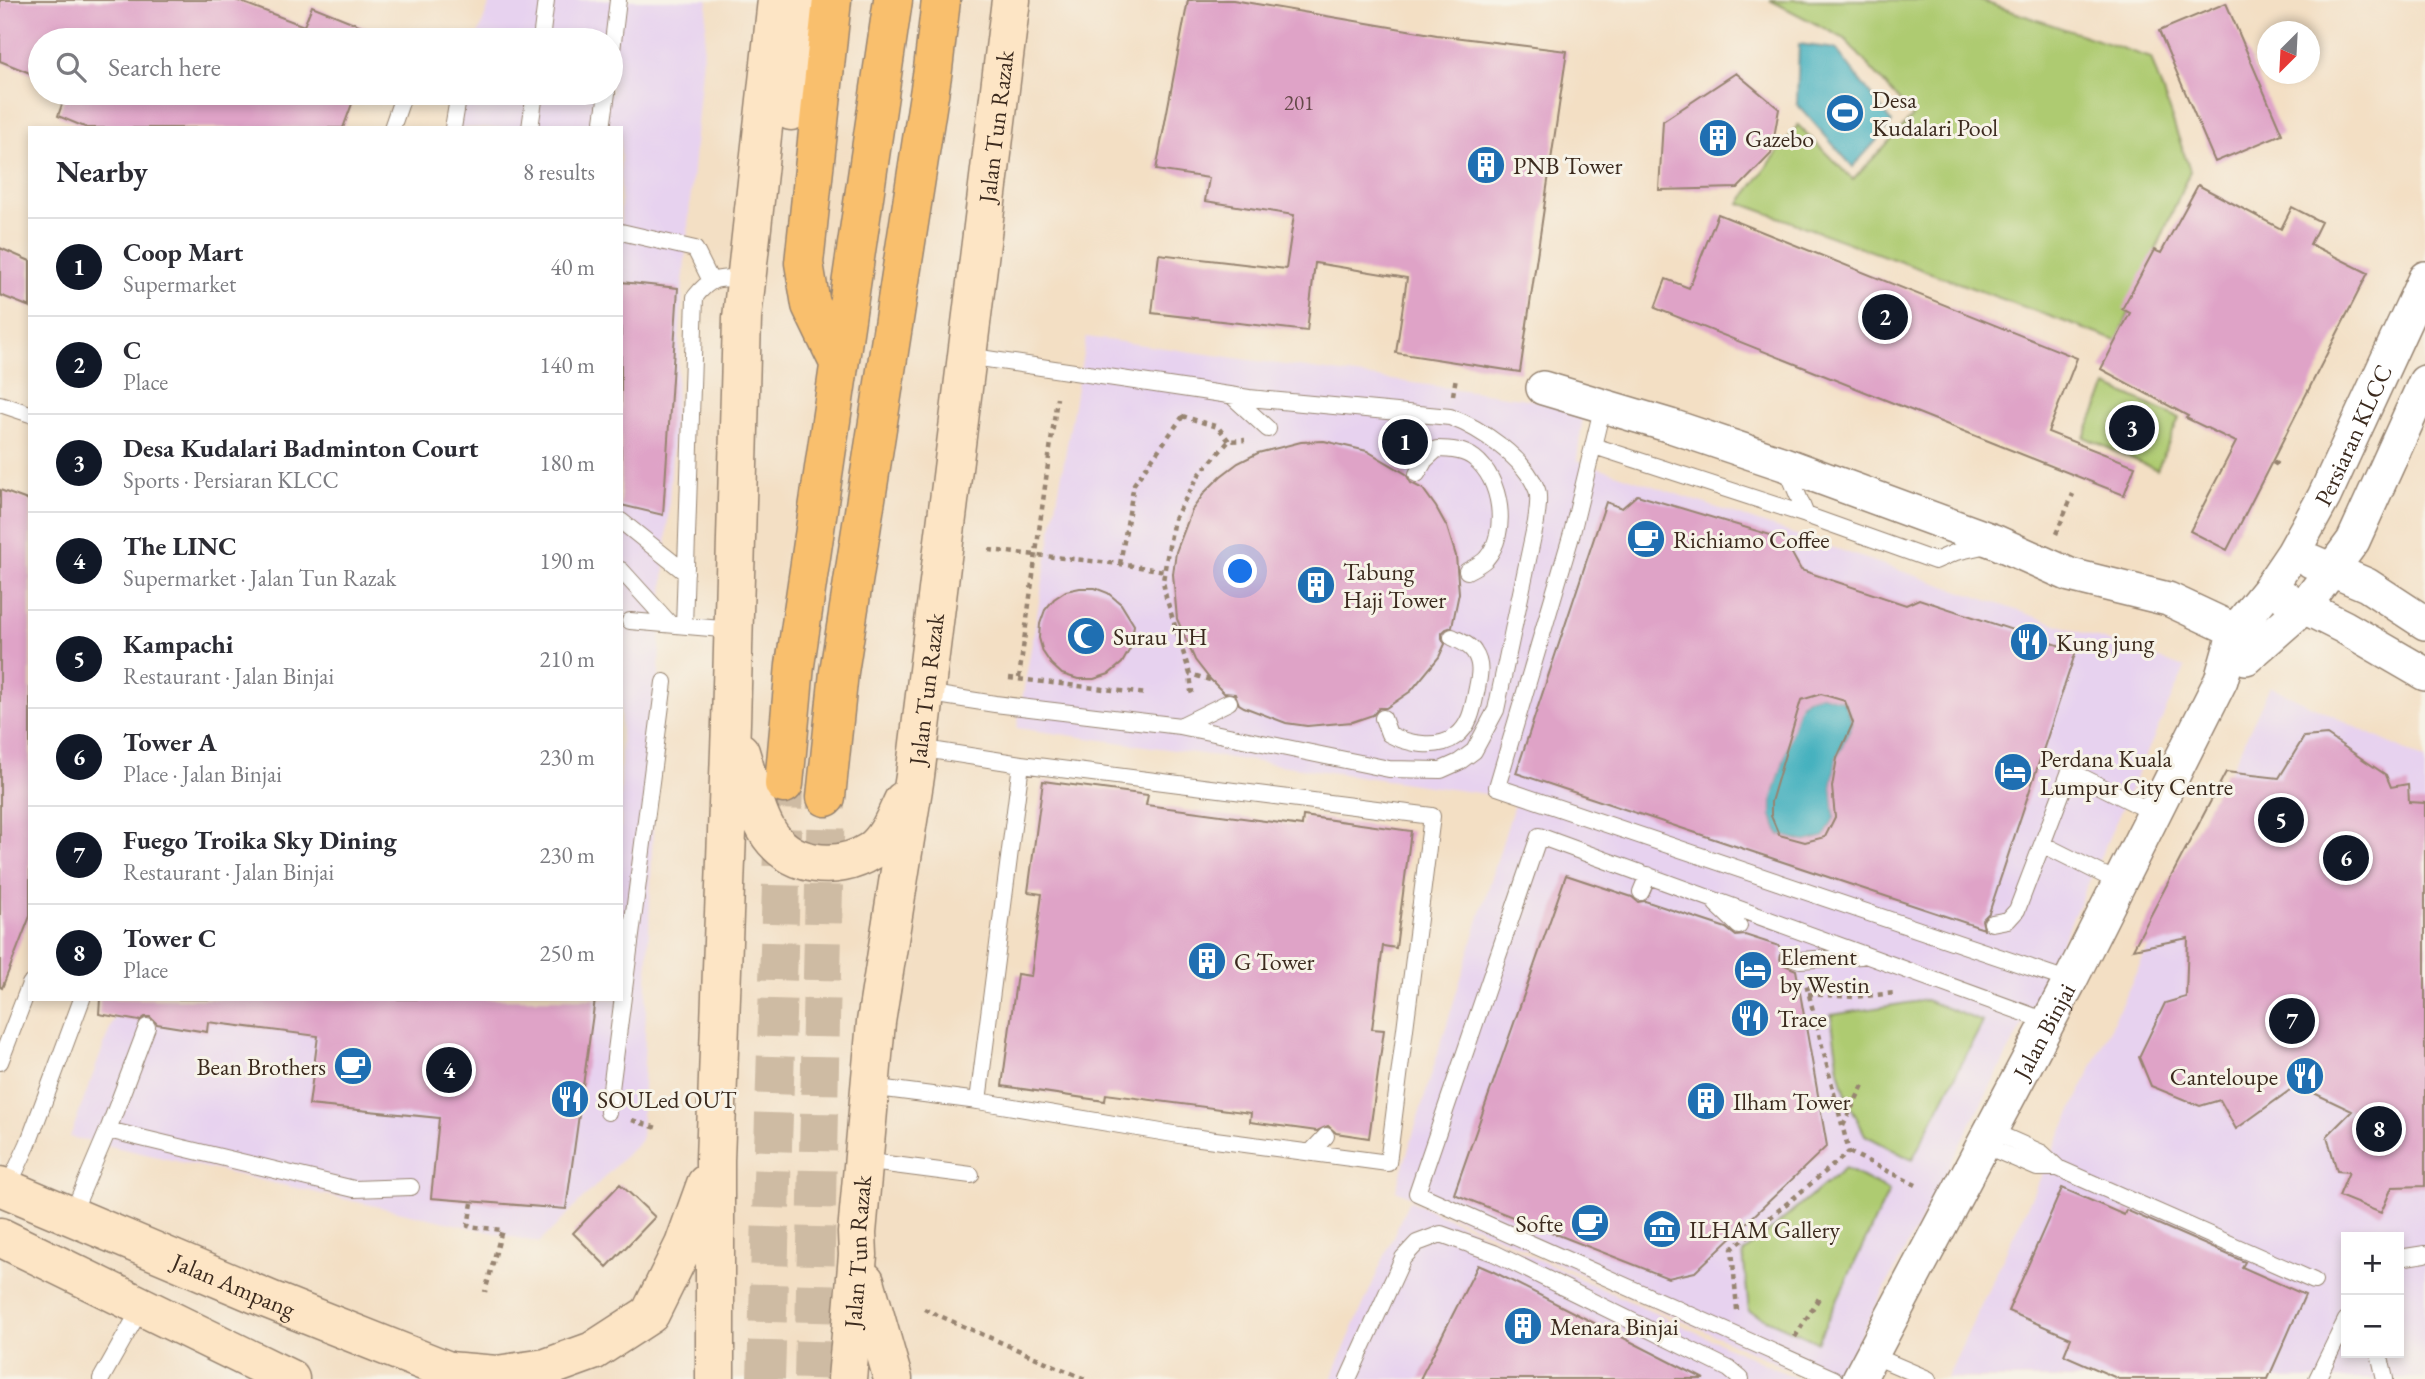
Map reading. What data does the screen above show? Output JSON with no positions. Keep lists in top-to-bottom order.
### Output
{
  "streets": {
    "main road": ["Jalan Tun Razak", "Jalan Ampang"],
    "street": ["Persiaran KLCC", "Jalan Binjai"]
  },
  "crossings": [
    ["Persiaran KLCC", "Jalan Binjai"]
  ],
  "places": {
    "sports": ["Desa Kudalari Pool"],
    "building": [
      "Gazebo",
      "PNB Tower",
      "Tabung Haji Tower",
      "G Tower",
      "Ilham Tower",
      "Menara Binjai"
    ],
    "cafe": ["Richiamo Coffee", "Bean Brothers", "Softe"],
    "mosque": ["Surau TH"],
    "restaurant": [
      "Kung jung",
      "Trace",
      "Canteloupe",
      "SOULed OUT"
    ],
    "hotel": ["Perdana Kuala Lumpur City Centre", "Element by Westin"],
    "museum": ["ILHAM Gallery"]
  },
  "house_numbers": ["201"],
  "north": "bottom left",
  "page": {
    "search": "Search here",
    "heading": ["Nearby", "8 results"],
    "list": [
      {
        "mark": "1",
        "name": "Coop Mart",
        "note": "Supermarket",
        "value": "40 m"
      },
      {
        "mark": "2",
        "name": "C",
        "note": "Place",
        "value": "140 m"
      },
      {
        "mark": "3",
        "name": "Desa Kudalari Badminton Court",
        "note": "Sports · Persiaran KLCC",
        "value": "180 m"
      },
      {
        "mark": "4",
        "name": "The LINC",
        "note": "Supermarket · Jalan Tun Razak",
        "value": "190 m"
      },
      {
        "mark": "5",
        "name": "Kampachi",
        "note": "Restaurant · Jalan Binjai",
        "value": "210 m"
      },
      {
        "mark": "6",
        "name": "Tower A",
        "note": "Place · Jalan Binjai",
        "value": "230 m"
      },
      {
        "mark": "7",
        "name": "Fuego Troika Sky Dining",
        "note": "Restaurant · Jalan Binjai",
        "value": "230 m"
      },
      {
        "mark": "8",
        "name": "Tower C",
        "note": "Place",
        "value": "250 m"
      }
    ],
    "pins": [
      "2",
      "3",
      "1",
      "5",
      "6",
      "7",
      "4",
      "8"
    ],
    "map_buttons": ["+", "−"]
  }
}
